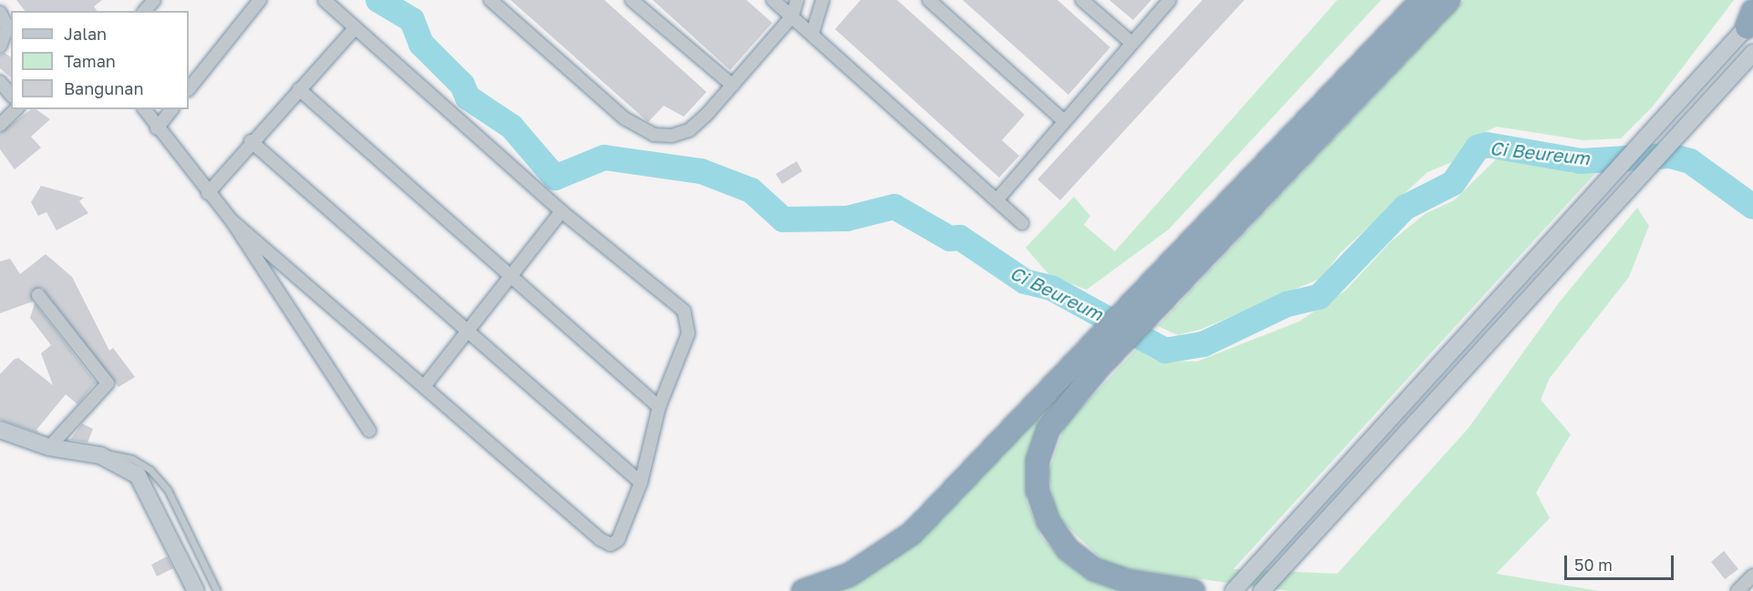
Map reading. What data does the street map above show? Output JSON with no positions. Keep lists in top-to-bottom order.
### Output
{
  "water": ["Ci Beureum"],
  "legend": ["Jalan", "Taman", "Bangunan"],
  "scale_bar": "50 m"
}
